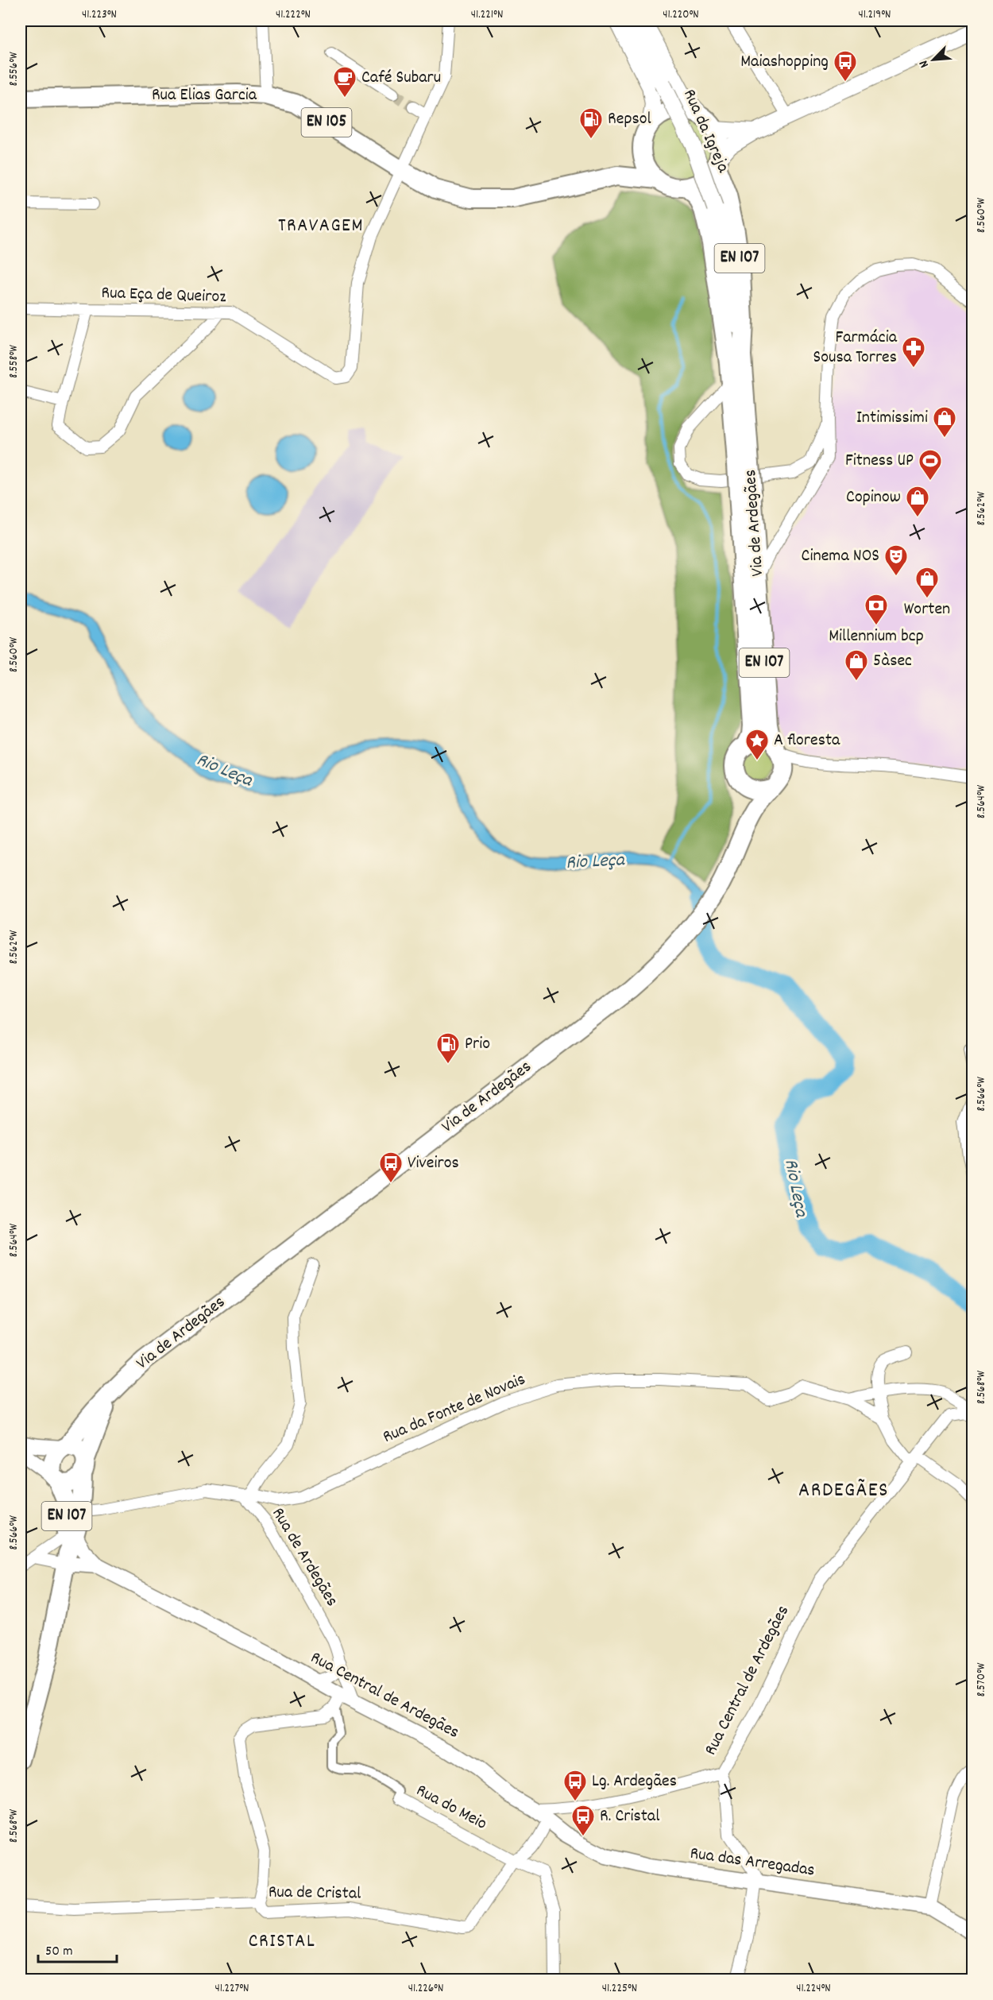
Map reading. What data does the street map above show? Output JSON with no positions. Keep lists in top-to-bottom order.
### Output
{
  "streets": {
    "main road": [
      "Rua Elias Garcia",
      "EN 105",
      "Rua da Igreja",
      "EN 107",
      "Via de Ardegães"
    ],
    "street": [
      "Rua Eça de Queiroz",
      "Rua da Fonte de Novais",
      "Rua de Ardegães",
      "Rua Central de Ardegães",
      "Rua do Meio",
      "Rua das Arregadas",
      "Rua de Cristal"
    ]
  },
  "crossings": [
    ["Rua Elias Garcia", "EN 105"],
    ["Rua Elias Garcia", "Rua da Igreja"],
    ["Rua Elias Garcia", "Rua Eça de Queiroz"],
    ["Rua Elias Garcia", "Via de Ardegães"],
    ["EN 105", "Rua da Igreja"],
    ["EN 105", "Via de Ardegães"],
    ["Rua da Igreja", "Via de Ardegães"],
    ["EN 107", "Via de Ardegães"],
    ["EN 107", "Rua Central de Ardegães"],
    ["Rua da Fonte de Novais", "Rua de Ardegães"],
    ["Rua da Fonte de Novais", "Rua Central de Ardegães"],
    ["Rua de Ardegães", "Rua Central de Ardegães"],
    ["Rua Central de Ardegães", "Rua do Meio"],
    ["Rua Central de Ardegães", "Rua das Arregadas"],
    ["Rua Central de Ardegães", "Rua de Cristal"],
    ["Rua do Meio", "Rua de Cristal"],
    ["Rua das Arregadas", "Rua de Cristal"]
  ],
  "districts": ["TRAVAGEM", "ARDEGÃES", "CRISTAL"],
  "water": ["Rio Leça"],
  "places": {
    "bus stop": [
      "Maiashopping",
      "Viveiros",
      "Lg. Ardegães",
      "R. Cristal"
    ],
    "cafe": ["Café Subaru"],
    "fuel station": ["Repsol", "Prio"],
    "pharmacy": ["Farmácia Sousa Torres"],
    "shop": [
      "Intimissimi",
      "Copinow",
      "Worten",
      "5àsec"
    ],
    "sports": ["Fitness UP"],
    "theatre": ["Cinema NOS"],
    "bank": ["Millennium bcp"],
    "place": ["A floresta"]
  },
  "scale_bar": "50 m",
  "north": "bottom left",
  "coordinates": [
    "41.223°N",
    "41.222°N",
    "41.221°N",
    "41.220°N",
    "41.219°N",
    "8.556°W",
    "8.560°W",
    "8.558°W",
    "8.562°W",
    "8.564°W",
    "8.566°W",
    "8.568°W",
    "8.570°W",
    "41.227°N",
    "41.226°N",
    "41.225°N",
    "41.224°N"
  ]
}
